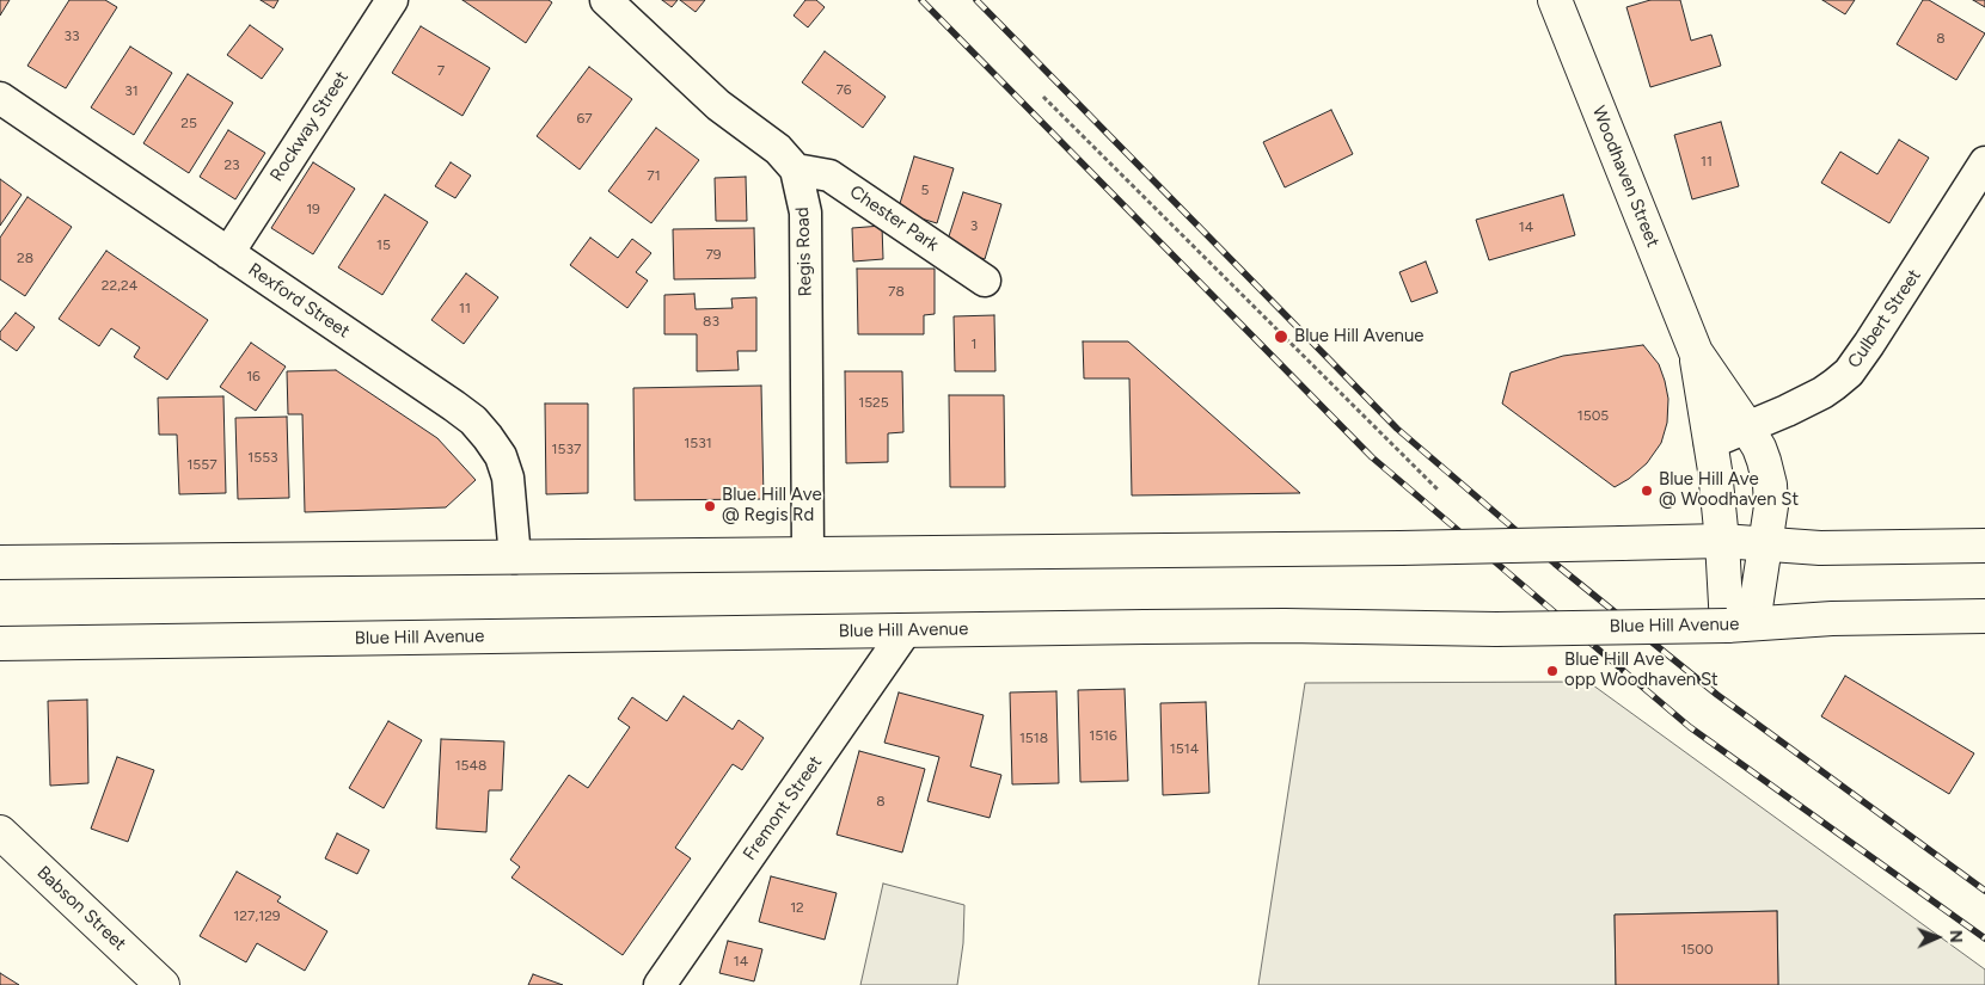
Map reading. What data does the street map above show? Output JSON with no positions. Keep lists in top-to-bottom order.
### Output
{
  "streets": {
    "main road": ["Woodhaven Street", "Blue Hill Avenue", "Babson Street"],
    "street": [
      "Rockway Street",
      "Chester Park",
      "Regis Road",
      "Rexford Street",
      "Culbert Street",
      "Fremont Street"
    ]
  },
  "crossings": [
    ["Rockway Street", "Rexford Street"],
    ["Woodhaven Street", "Culbert Street"],
    ["Woodhaven Street", "Blue Hill Avenue"],
    ["Chester Park", "Regis Road"],
    ["Blue Hill Avenue", "Fremont Street"]
  ],
  "places": [
    "Blue Hill Avenue",
    "Blue Hill Ave @ Woodhaven St",
    "Blue Hill Ave @ Regis Rd",
    "Blue Hill Ave opp Woodhaven St"
  ],
  "house_numbers": [
    "33",
    "8",
    "7",
    "76",
    "31",
    "67",
    "25",
    "11",
    "23",
    "71",
    "5",
    "19",
    "3",
    "14",
    "15",
    "79",
    "28",
    "22,24",
    "78",
    "11",
    "83",
    "1",
    "16",
    "1525",
    "1505",
    "1531",
    "1537",
    "1553",
    "1557",
    "1516",
    "1518",
    "1514",
    "1548",
    "8",
    "12",
    "127,129",
    "1500",
    "14"
  ],
  "north": "right"
}
